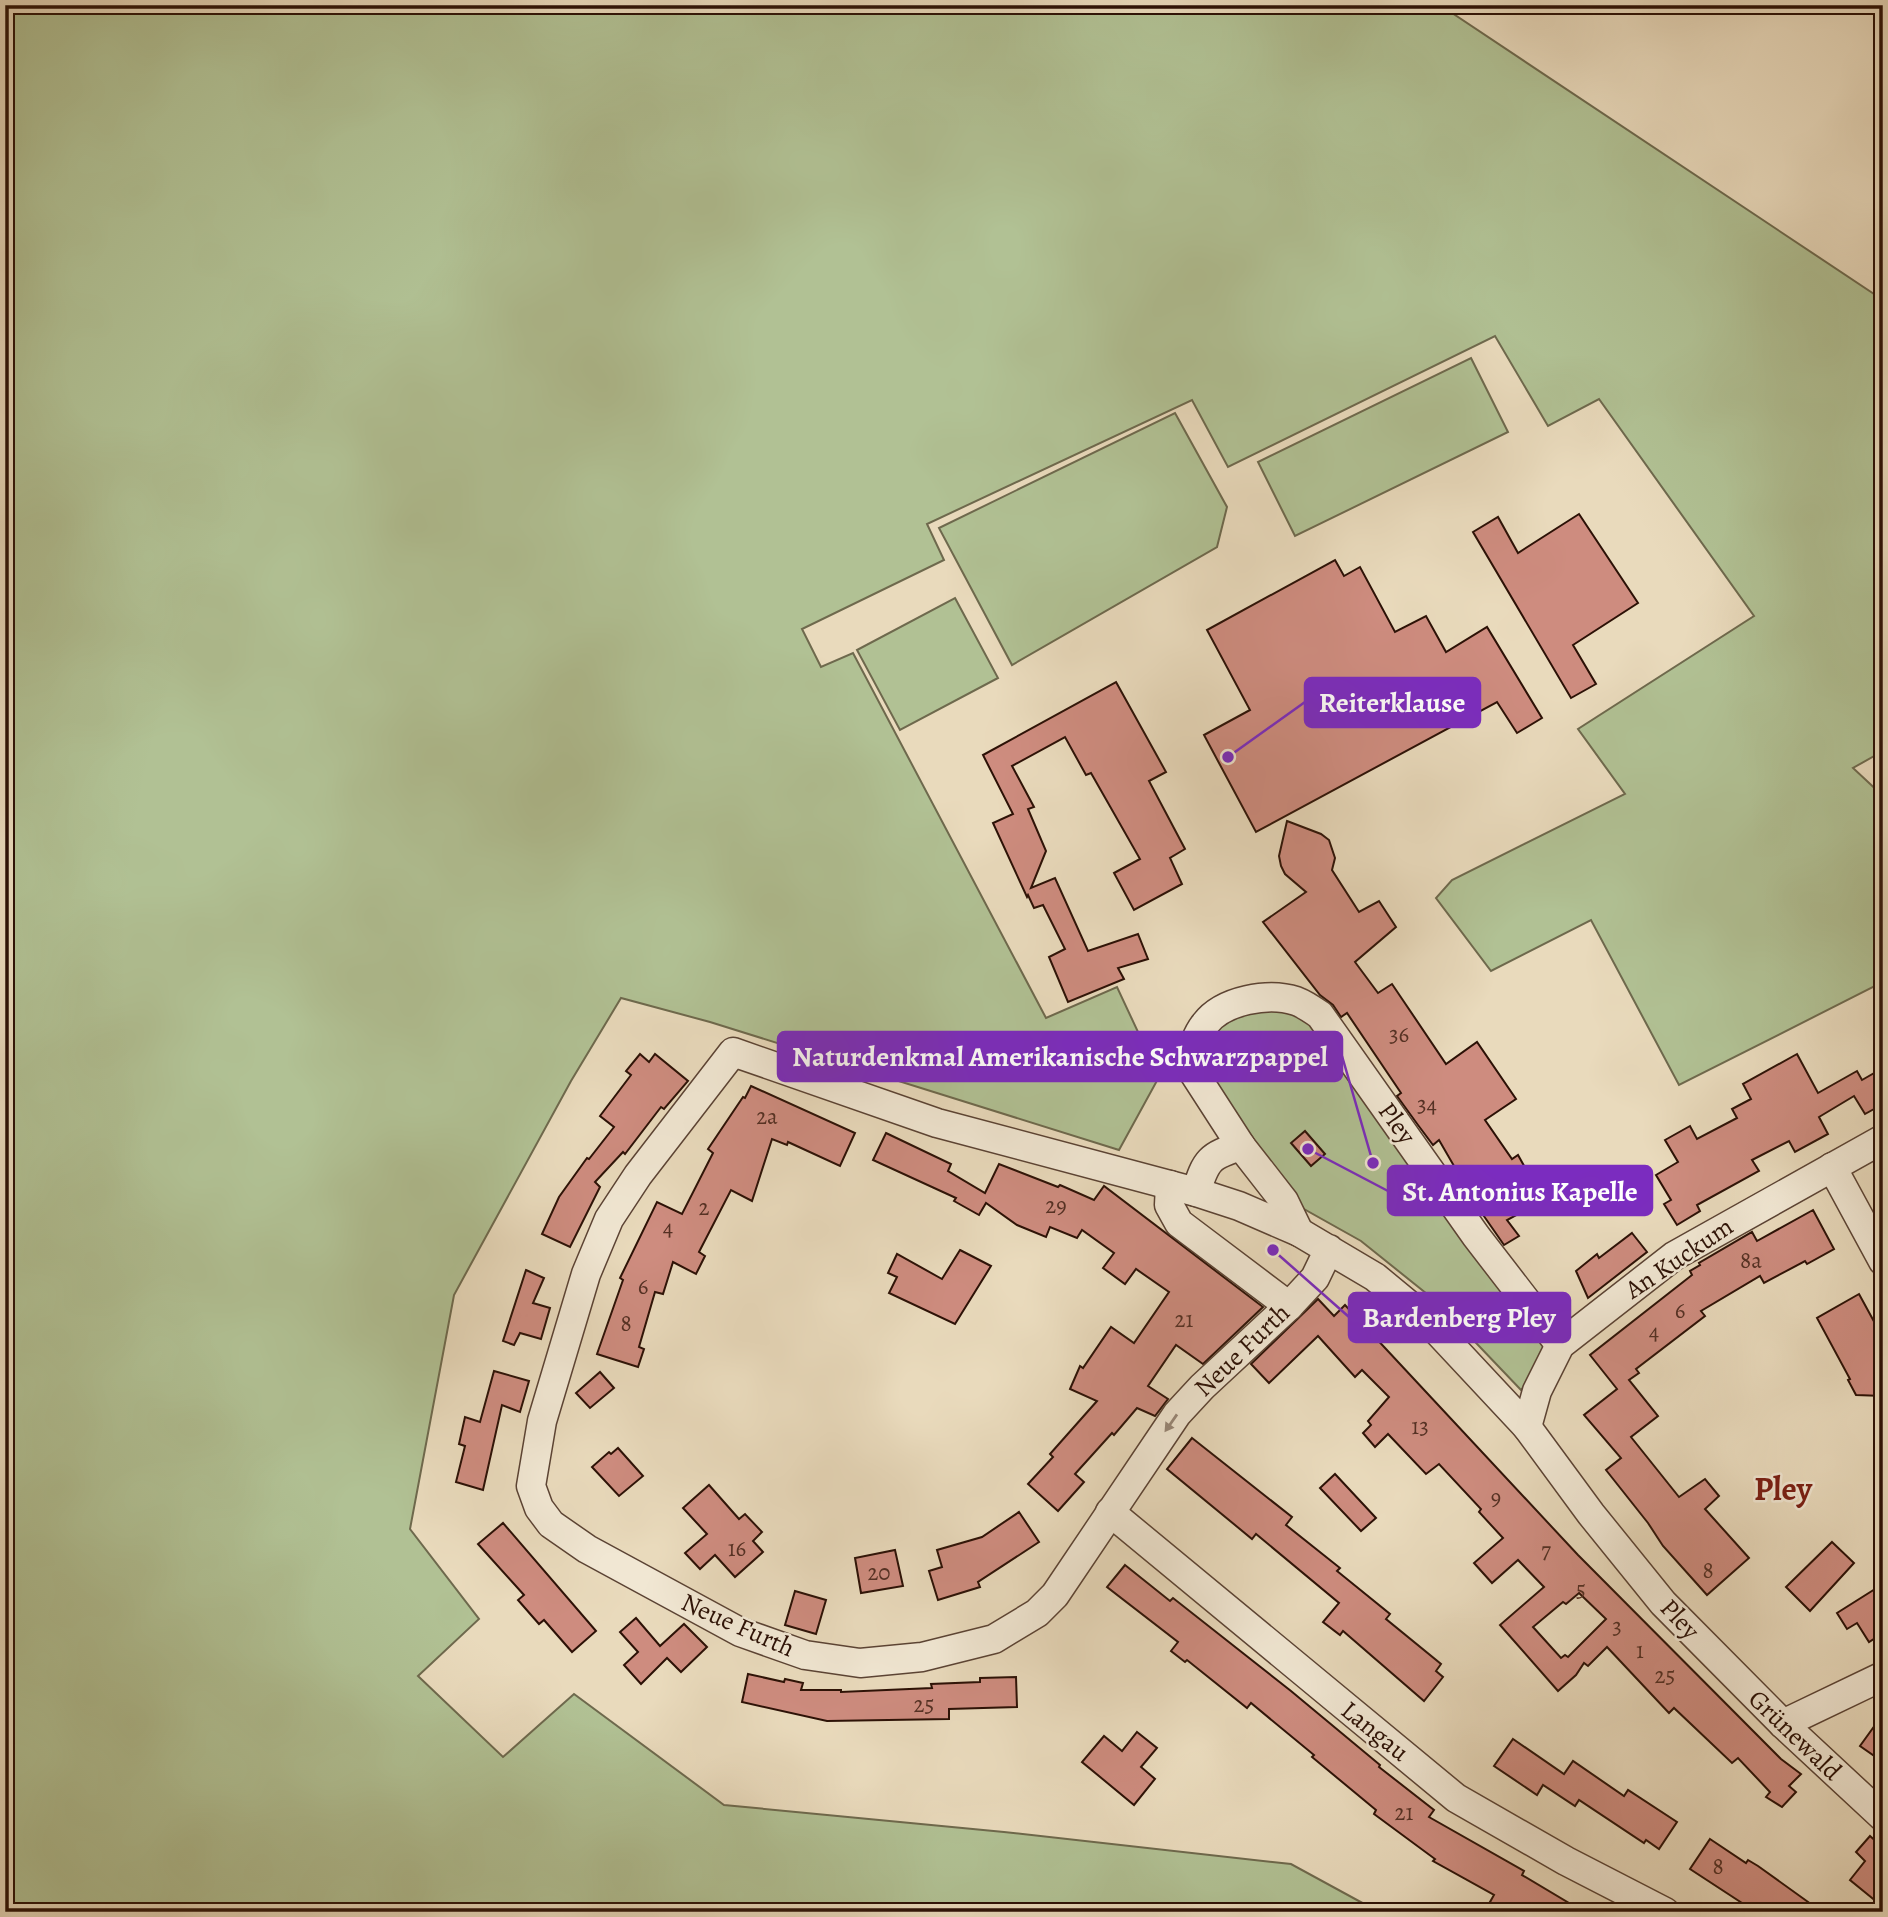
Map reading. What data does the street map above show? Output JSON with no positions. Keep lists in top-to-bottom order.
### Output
{
  "streets": {
    "street": [
      "Pley",
      "An Kuckum",
      "Neue Furth",
      "Langau",
      "Grünewald"
    ]
  },
  "crossings": [
    ["Pley", "An Kuckum"],
    ["Pley", "Neue Furth"],
    ["Pley", "Grünewald"],
    ["Neue Furth", "Langau"]
  ],
  "districts": ["Pley"],
  "places": [
    "Reiterklause",
    "St. Antonius Kapelle",
    "Naturdenkmal Amerikanische Schwarzpappel",
    "Bardenberg Pley"
  ],
  "house_numbers": [
    "36",
    "34",
    "2a",
    "29",
    "2",
    "4",
    "8a",
    "6",
    "6",
    "21",
    "8",
    "4",
    "13",
    "9",
    "16",
    "7",
    "8",
    "20",
    "5",
    "3",
    "1",
    "25",
    "25",
    "21",
    "8"
  ]
}
